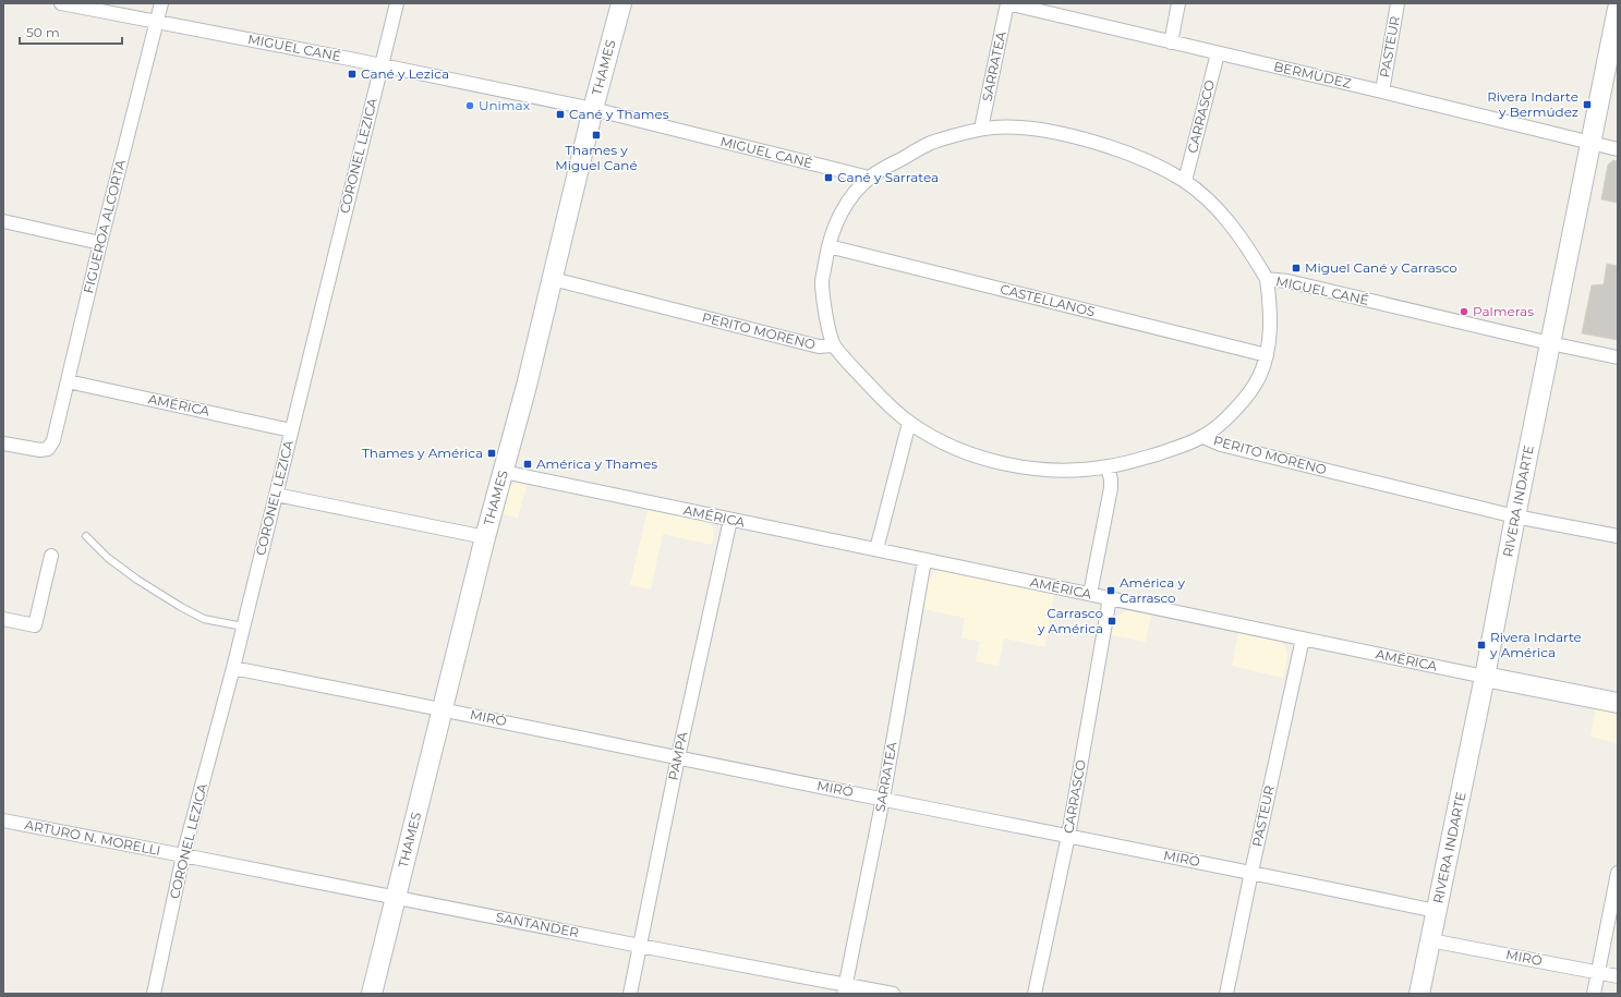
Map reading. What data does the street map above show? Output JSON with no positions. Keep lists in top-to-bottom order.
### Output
{
  "streets": {
    "street": [
      "PASTEUR",
      "MIGUEL CANÉ",
      "SARRATEA",
      "THAMES",
      "BERMÚDEZ",
      "CARRASCO",
      "CORONEL LEZICA",
      "FIGUEROA ALCORTA",
      "CASTELLANOS",
      "PERITO MORENO",
      "AMÉRICA",
      "RIVERA INDARTE",
      "MIRÓ",
      "PAMPA",
      "ARTURO N. MORELLI",
      "SANTANDER"
    ]
  },
  "crossings": [
    ["PASTEUR", "BERMÚDEZ"],
    ["PASTEUR", "AMÉRICA"],
    ["PASTEUR", "MIRÓ"],
    ["MIGUEL CANÉ", "SARRATEA"],
    ["MIGUEL CANÉ", "THAMES"],
    ["MIGUEL CANÉ", "CARRASCO"],
    ["MIGUEL CANÉ", "CORONEL LEZICA"],
    ["MIGUEL CANÉ", "FIGUEROA ALCORTA"],
    ["MIGUEL CANÉ", "RIVERA INDARTE"],
    ["SARRATEA", "BERMÚDEZ"],
    ["SARRATEA", "AMÉRICA"],
    ["SARRATEA", "MIRÓ"],
    ["SARRATEA", "SANTANDER"],
    ["THAMES", "PERITO MORENO"],
    ["THAMES", "AMÉRICA"],
    ["THAMES", "MIRÓ"],
    ["THAMES", "SANTANDER"],
    ["BERMÚDEZ", "CARRASCO"],
    ["BERMÚDEZ", "RIVERA INDARTE"],
    ["CARRASCO", "AMÉRICA"],
    ["CARRASCO", "MIRÓ"],
    ["CORONEL LEZICA", "AMÉRICA"],
    ["CORONEL LEZICA", "MIRÓ"],
    ["CORONEL LEZICA", "ARTURO N. MORELLI"],
    ["CORONEL LEZICA", "SANTANDER"],
    ["FIGUEROA ALCORTA", "AMÉRICA"],
    ["PERITO MORENO", "RIVERA INDARTE"],
    ["AMÉRICA", "RIVERA INDARTE"],
    ["AMÉRICA", "PAMPA"],
    ["RIVERA INDARTE", "MIRÓ"],
    ["MIRÓ", "PAMPA"],
    ["PAMPA", "SANTANDER"],
    ["ARTURO N. MORELLI", "SANTANDER"]
  ],
  "places": {
    "transit": [
      "Cané y Lezica",
      "Rivera Indarte y Bermúdez",
      "Cané y Thames",
      "Thames y Miguel Cané",
      "Cané y Sarratea",
      "Miguel Cané y Carrasco",
      "Thames y América",
      "América y Thames",
      "América y Carrasco",
      "Carrasco y América",
      "Rivera Indarte y América"
    ],
    "other": ["Unimax", "Palmeras"]
  },
  "scale_bar": "50 m"
}
